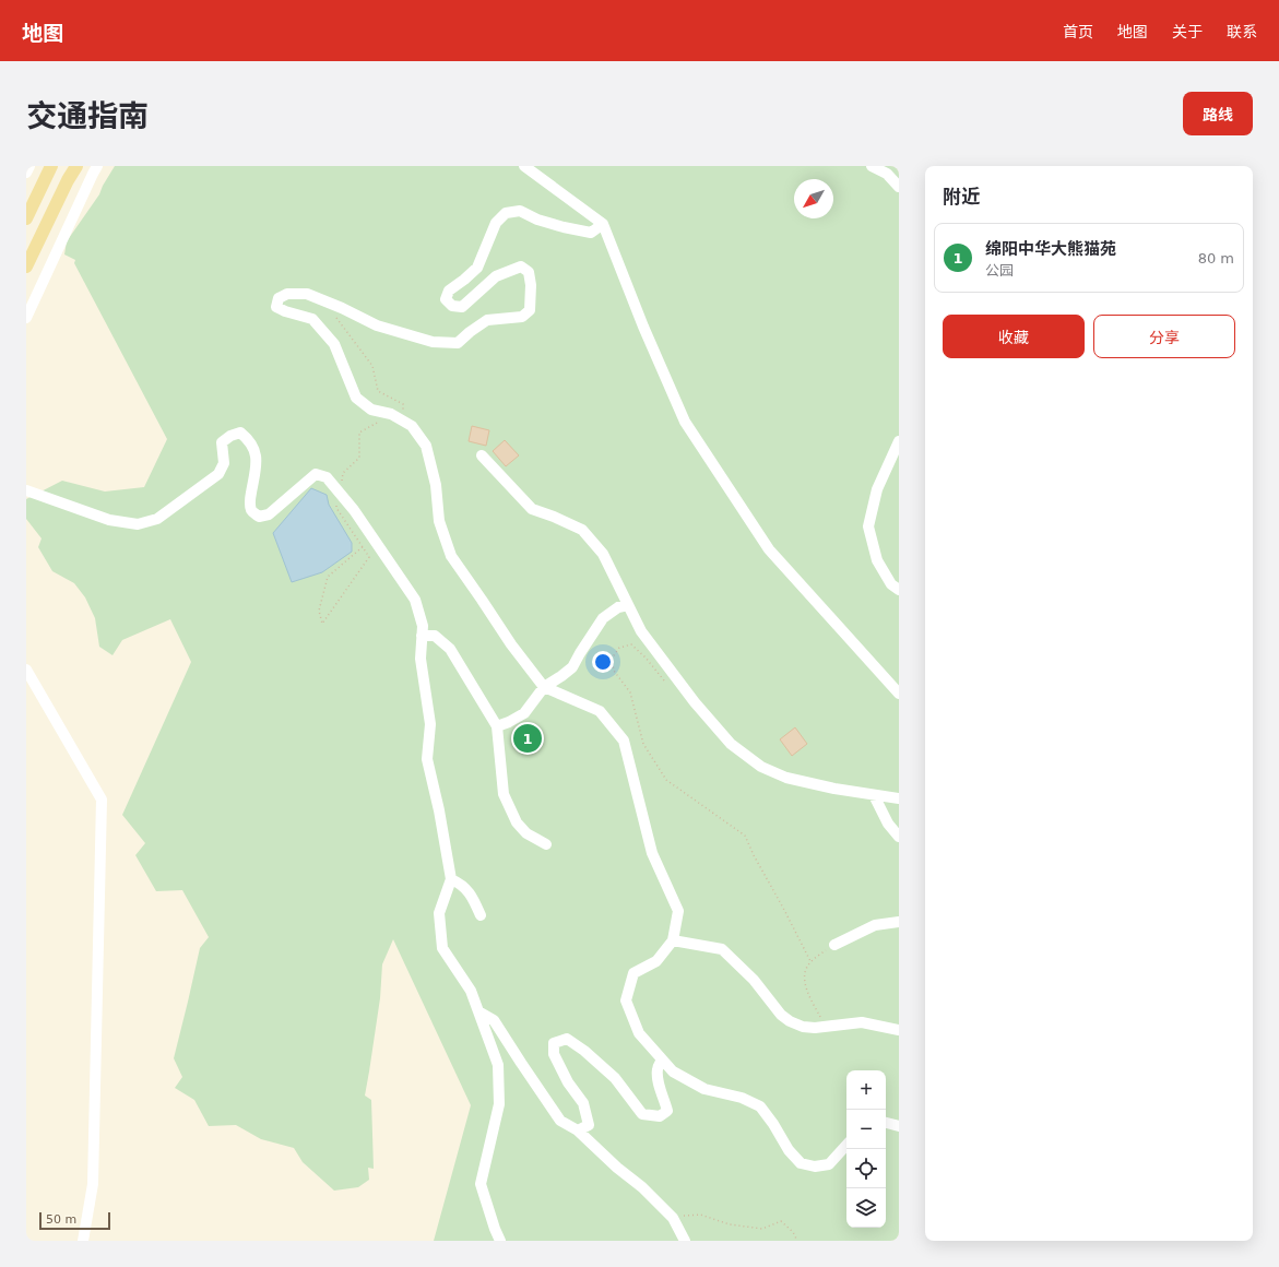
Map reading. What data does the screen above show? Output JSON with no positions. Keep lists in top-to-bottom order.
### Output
{
  "scale_bar": "50 m",
  "north": "bottom left",
  "page": {
    "header": "地图",
    "nav": [
      "首页",
      "地图",
      "关于",
      "联系"
    ],
    "title": "交通指南",
    "buttons": [
      "路线",
      ["收藏", "分享"]
    ],
    "heading": "附近",
    "list": [
      {
        "mark": "1",
        "name": "绵阳中华大熊猫苑",
        "note": "公园",
        "value": "80 m"
      }
    ],
    "pins": "1",
    "map_buttons": ["+", "−"],
    "scale": "50 m"
  }
}
